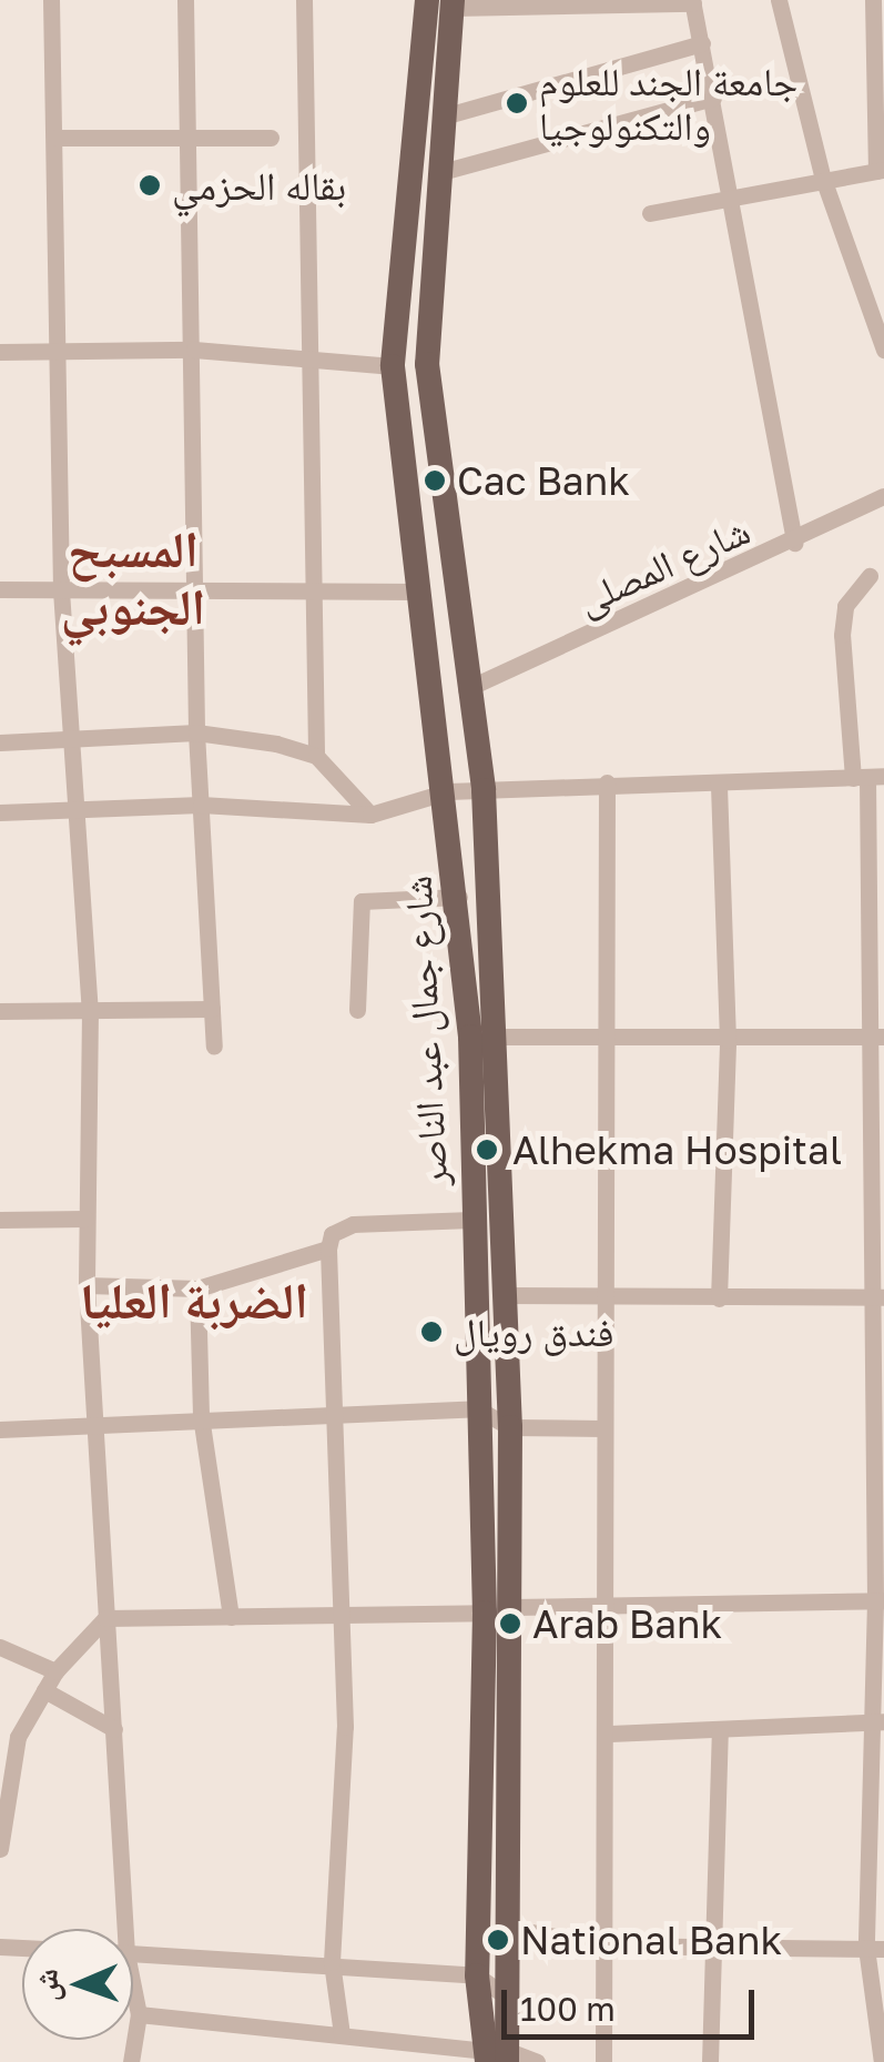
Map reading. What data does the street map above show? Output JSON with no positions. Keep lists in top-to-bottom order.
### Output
{
  "streets": {
    "main road": ["شارع جمال عبد الناصر"],
    "street": ["شارع المصلى"]
  },
  "crossings": [
    ["شارع المصلى", "شارع جمال عبد الناصر"]
  ],
  "districts": ["المسبح الجنوبي", "الضربة العليا"],
  "places": [
    "جامعة الجند للعلوم والتكنولوجيا",
    "بقاله الحزمي",
    "Cac Bank",
    "Alhekma Hospital",
    "فندق رويال",
    "Arab Bank",
    "National Bank"
  ],
  "scale_bar": "100 m",
  "north": "left"
}
